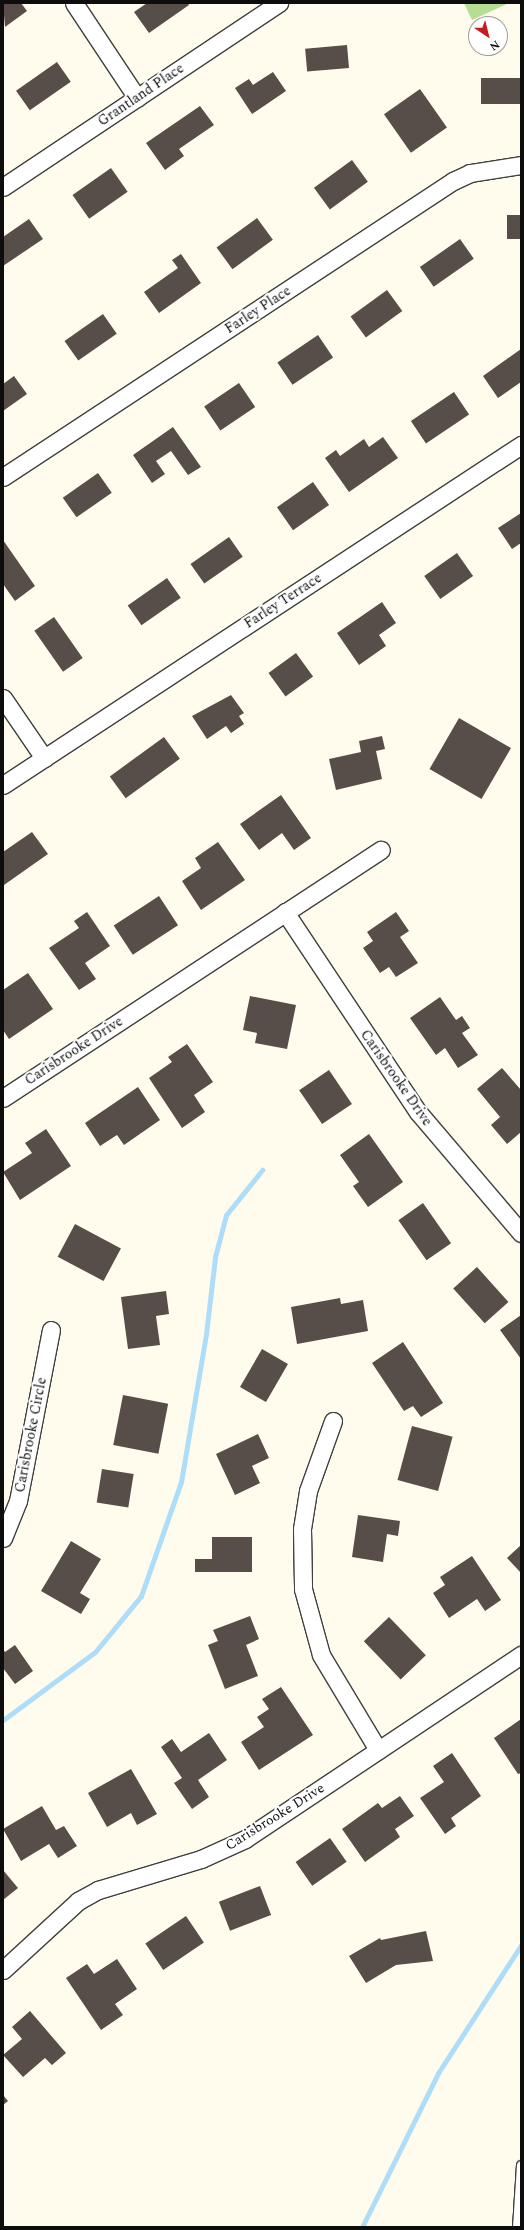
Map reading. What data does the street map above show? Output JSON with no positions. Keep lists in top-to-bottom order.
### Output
{
  "streets": {
    "street": [
      "Grantland Place",
      "Farley Place",
      "Farley Terrace",
      "Carisbrooke Drive",
      "Carisbrooke Circle"
    ]
  },
  "north": "bottom right"
}
